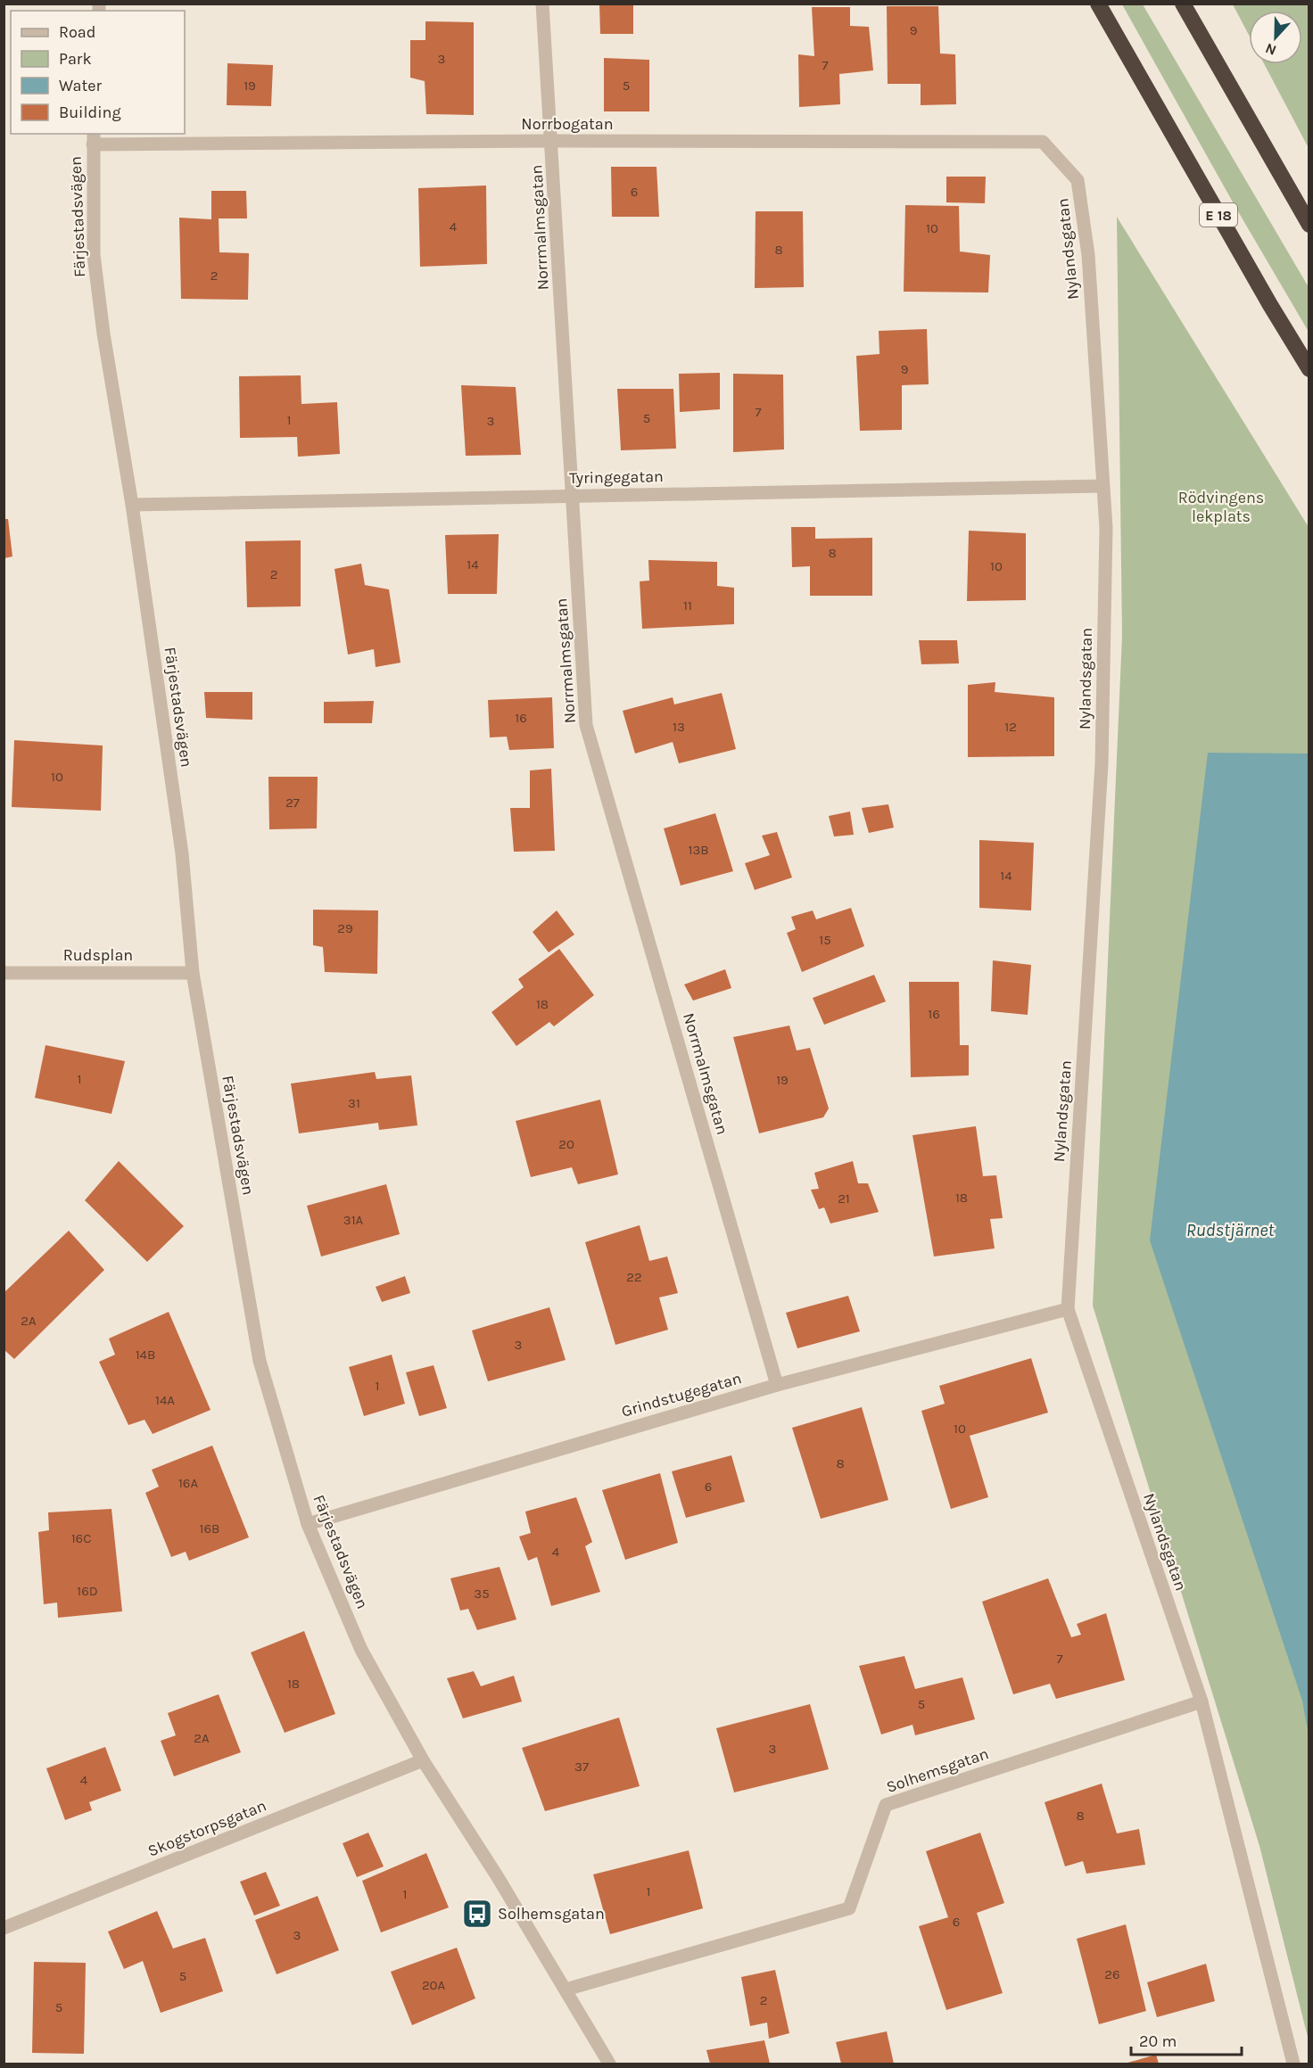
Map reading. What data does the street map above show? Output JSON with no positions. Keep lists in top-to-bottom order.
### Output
{
  "streets": {
    "highway": ["E 18"],
    "street": [
      "Norrbogatan",
      "Färjestadsvägen",
      "Norrmalmsgatan",
      "Nylandsgatan",
      "Tyringegatan",
      "Rudsplan",
      "Grindstugegatan",
      "Solhemsgatan",
      "Skogstorpsgatan"
    ]
  },
  "crossings": [
    ["Norrbogatan", "Färjestadsvägen"],
    ["Norrbogatan", "Norrmalmsgatan"],
    ["Norrbogatan", "Nylandsgatan"],
    ["Färjestadsvägen", "Tyringegatan"],
    ["Färjestadsvägen", "Rudsplan"],
    ["Färjestadsvägen", "Grindstugegatan"],
    ["Färjestadsvägen", "Solhemsgatan"],
    ["Färjestadsvägen", "Skogstorpsgatan"],
    ["Norrmalmsgatan", "Tyringegatan"],
    ["Norrmalmsgatan", "Grindstugegatan"],
    ["Nylandsgatan", "Tyringegatan"],
    ["Nylandsgatan", "Grindstugegatan"],
    ["Nylandsgatan", "Solhemsgatan"]
  ],
  "water": ["Rudstjärnet"],
  "parks": ["Rödvingens lekplats"],
  "places": {
    "bus stop": ["Solhemsgatan"]
  },
  "house_numbers": [
    "9",
    "3",
    "7",
    "19",
    "5",
    "6",
    "4",
    "10",
    "8",
    "2",
    "9",
    "7",
    "5",
    "1",
    "3",
    "8",
    "14",
    "10",
    "2",
    "11",
    "16",
    "13",
    "12",
    "10",
    "27",
    "13B",
    "14",
    "29",
    "15",
    "18",
    "16",
    "1",
    "19",
    "31",
    "20",
    "18",
    "21",
    "31A",
    "22",
    "2A",
    "3",
    "14B",
    "1",
    "14A",
    "10",
    "8",
    "16A",
    "6",
    "16B",
    "16C",
    "4",
    "16D",
    "35",
    "7",
    "18",
    "5",
    "2A",
    "3",
    "37",
    "4",
    "8",
    "1",
    "1",
    "6",
    "3",
    "26",
    "5",
    "20A",
    "2",
    "5"
  ],
  "legend": [
    "Road",
    "Park",
    "Water",
    "Building"
  ],
  "scale_bar": "20 m",
  "north": "bottom"
}
